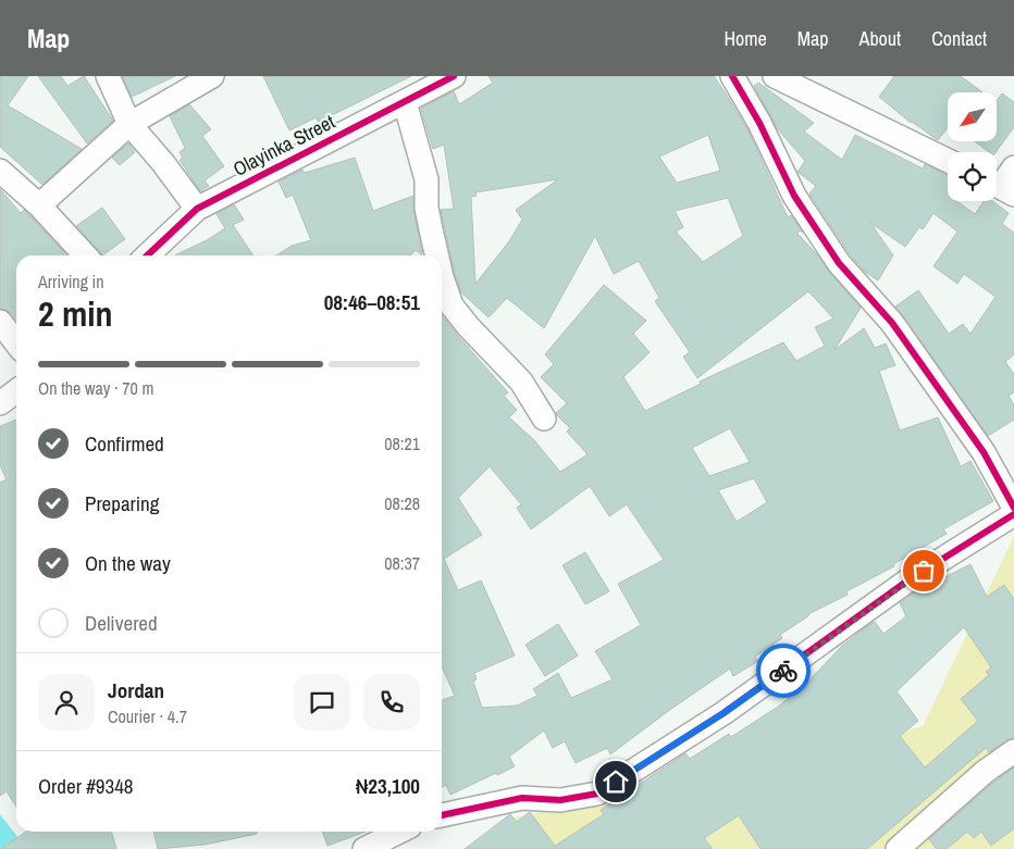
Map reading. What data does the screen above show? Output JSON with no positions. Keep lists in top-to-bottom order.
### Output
{
  "streets": {
    "street": ["Olayinka Street"]
  },
  "north": "bottom left",
  "page": {
    "header": "Map",
    "nav": [
      "Home",
      "Map",
      "About",
      "Contact"
    ],
    "heading": ["2 min", "Arriving in", "08:46–08:51"],
    "panel": [
      "Jordan",
      "Courier · 4.7",
      "Order #9348",
      "₦23,100"
    ],
    "bar": "On the way · 70 m",
    "list": [
      ["Confirmed", "08:21"],
      ["Preparing", "08:28"],
      ["On the way", "08:37"],
      "Delivered"
    ]
  }
}
